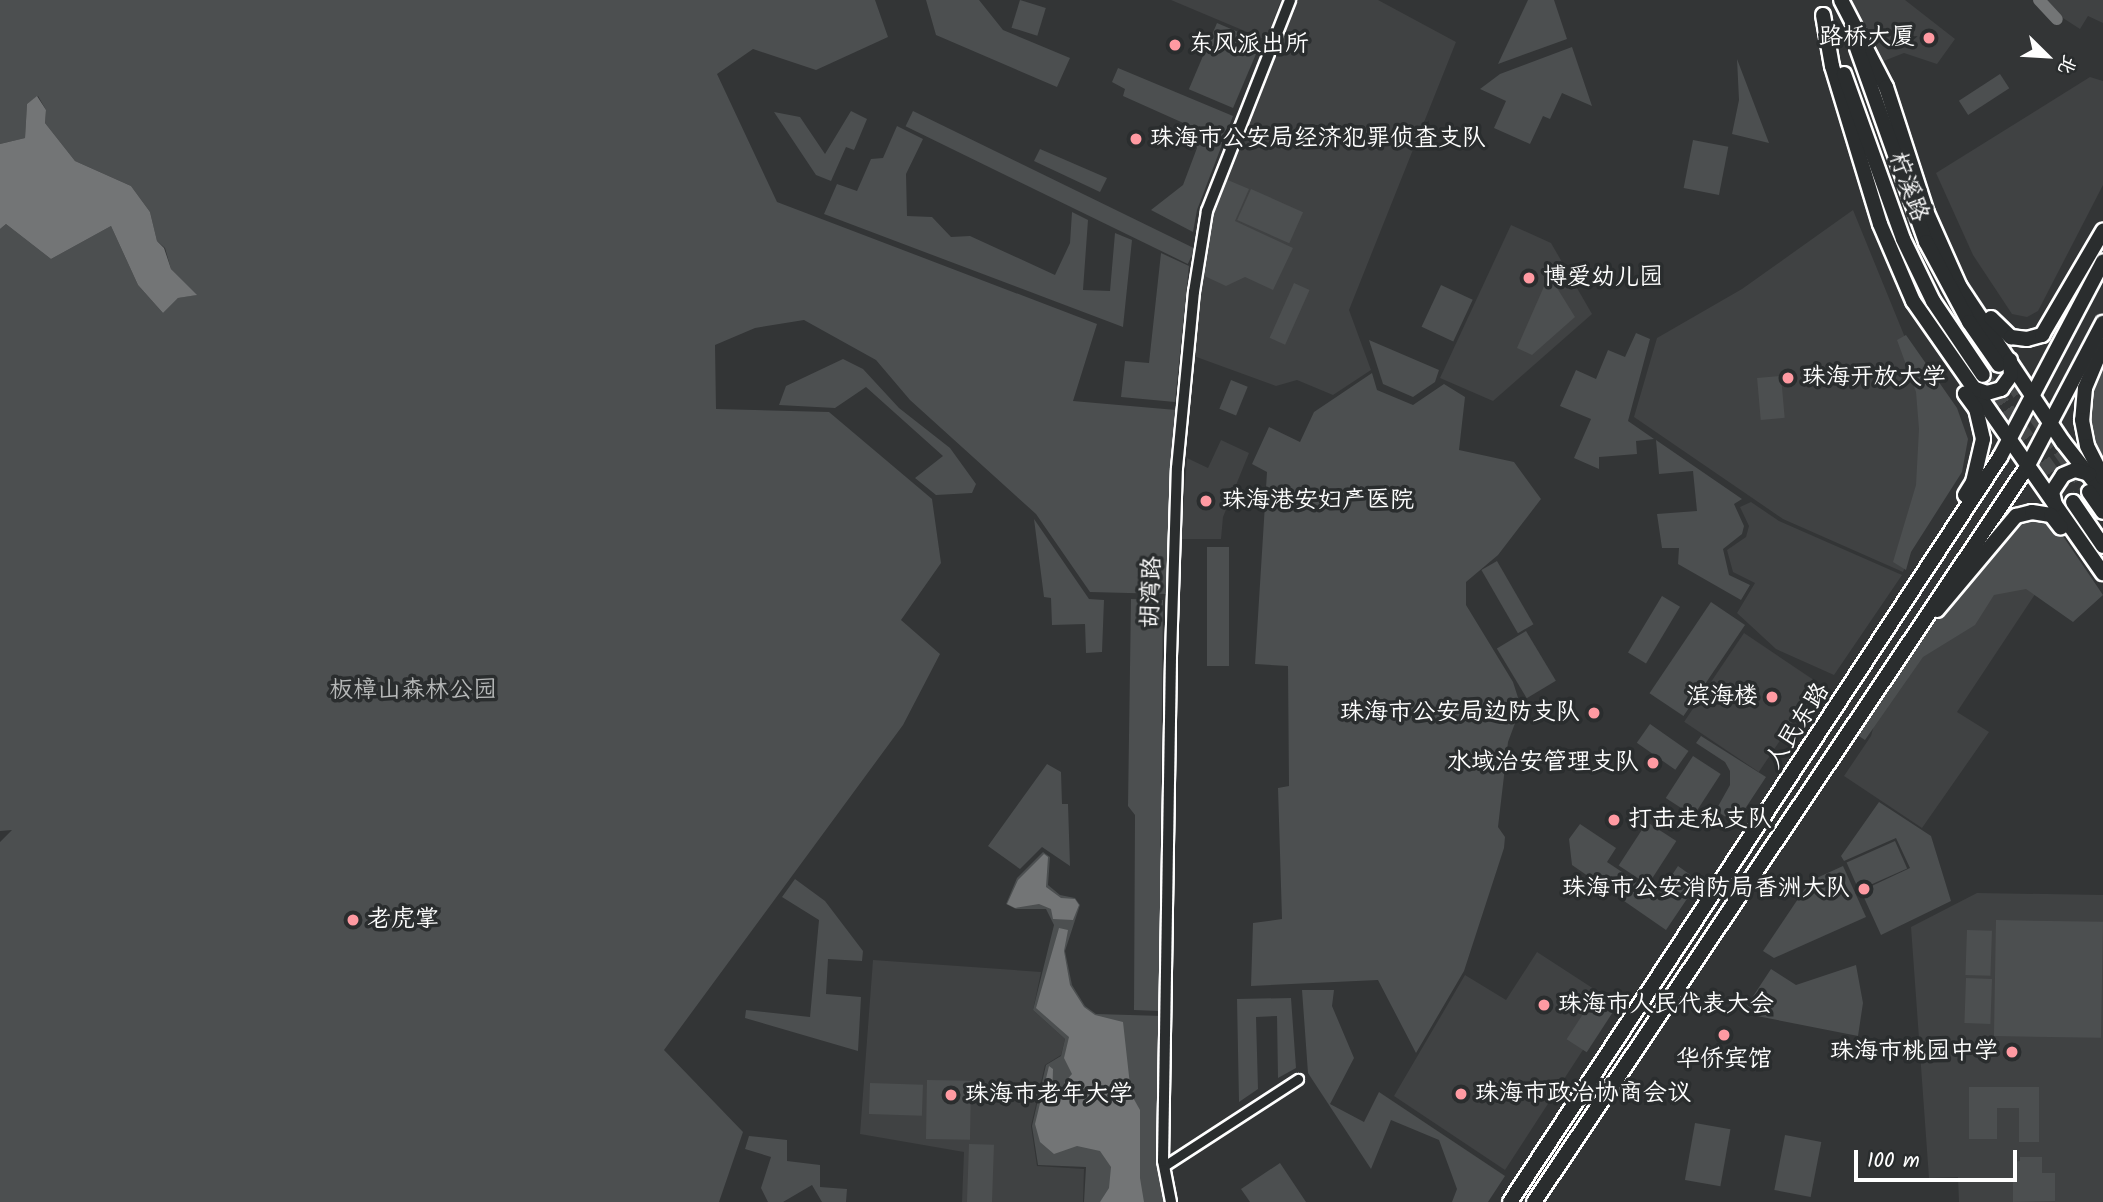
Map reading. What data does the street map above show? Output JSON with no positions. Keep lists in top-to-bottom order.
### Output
{
  "streets": {
    "main road": ["柠溪路", "人民东路"],
    "street": ["胡湾路"]
  },
  "parks": ["板樟山森林公园"],
  "places": [
    "路桥大厦",
    "东风派出所",
    "珠海市公安局经济犯罪侦查支队",
    "博爱幼儿园",
    "珠海开放大学",
    "珠海港安妇产医院",
    "滨海楼",
    "珠海市公安局边防支队",
    "水域治安管理支队",
    "打击走私支队",
    "珠海市公安消防局香洲大队",
    "老虎掌",
    "珠海市人民代表大会",
    "华侨宾馆",
    "珠海市桃园中学",
    "珠海市政治协商会议",
    "珠海市老年大学"
  ],
  "scale_bar": "100 m",
  "north": "bottom right"
}
